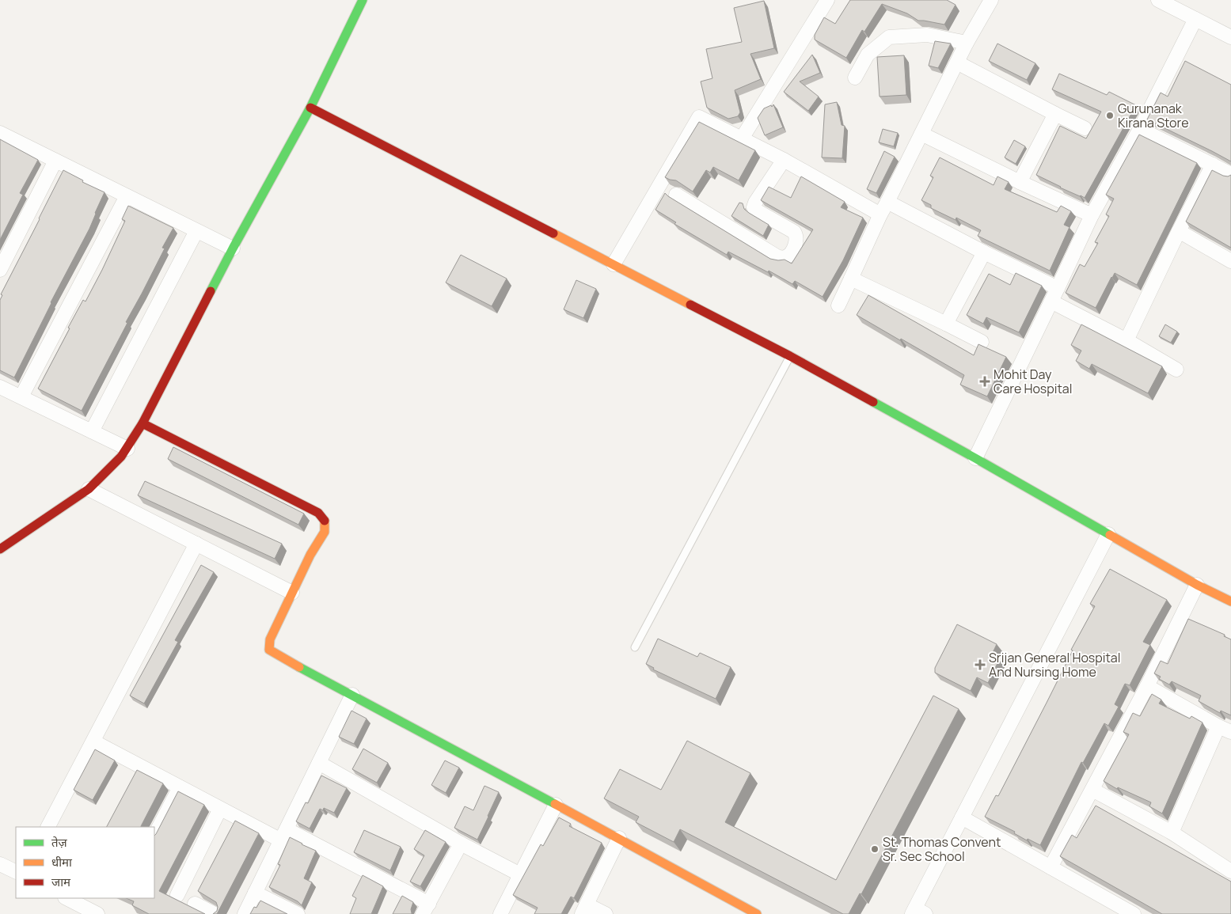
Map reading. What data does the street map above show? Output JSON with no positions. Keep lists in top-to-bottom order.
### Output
{
  "places": {
    "other": ["Gurunanak Kirana Store", "St. Thomas Convent Sr. Sec School"],
    "health": ["Mohit Day Care Hospital", "Srijan General Hospital And Nursing Home"]
  },
  "legend": ["तेज़", "धीमा", "जाम"]
}
